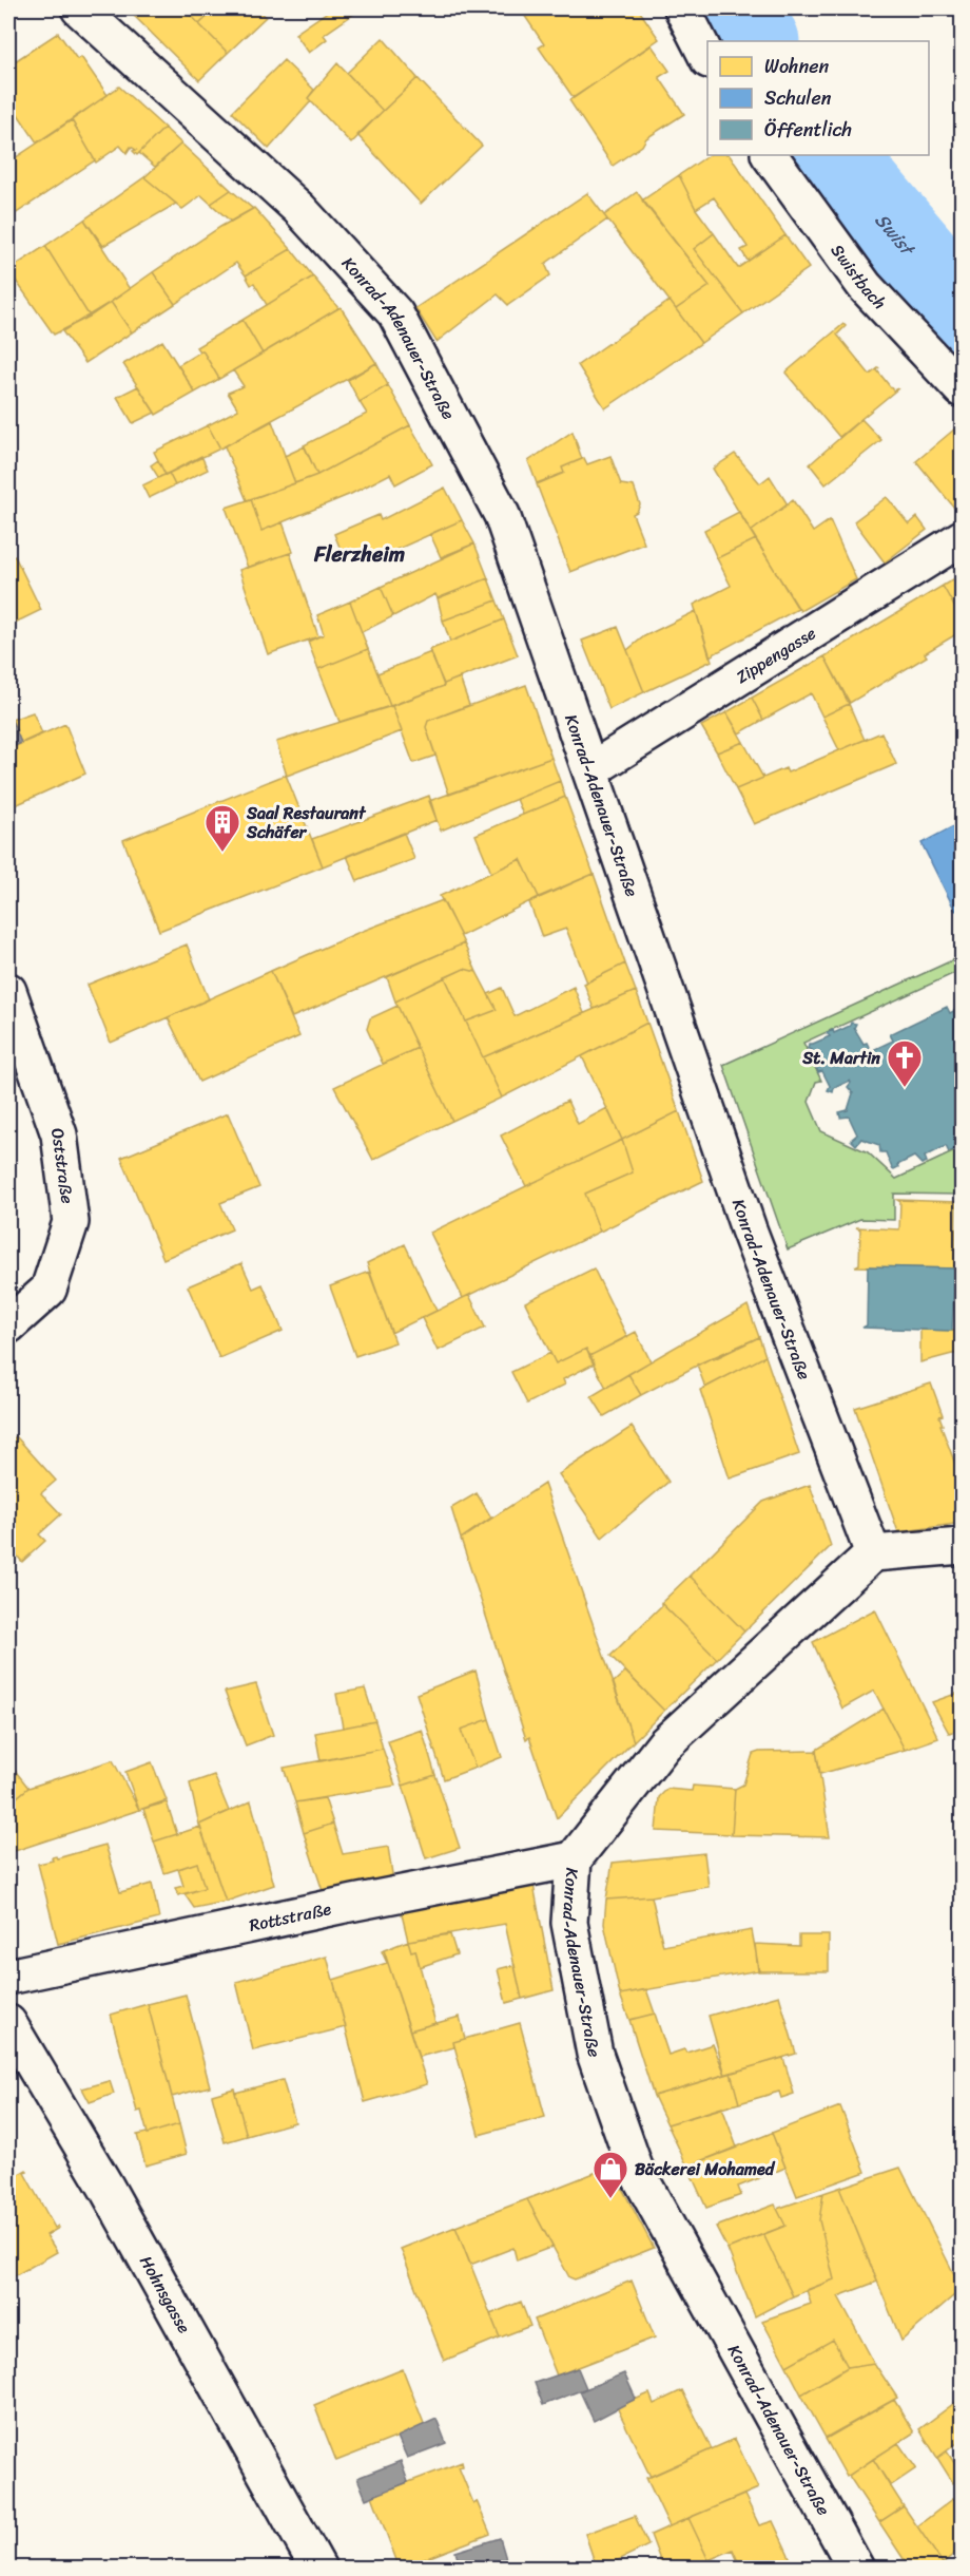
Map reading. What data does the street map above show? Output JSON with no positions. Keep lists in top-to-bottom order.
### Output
{
  "streets": {
    "main road": [
      "Swistbach",
      "Konrad-Adenauer-Straße",
      "Zippengasse",
      "Oststraße",
      "Rottstraße",
      "Hohnsgasse"
    ]
  },
  "crossings": [
    ["Konrad-Adenauer-Straße", "Zippengasse"],
    ["Konrad-Adenauer-Straße", "Rottstraße"]
  ],
  "districts": ["Flerzheim"],
  "water": ["Swist"],
  "places": {
    "building": ["Saal Restaurant Schäfer"],
    "church": ["St. Martin"],
    "shop": ["Bäckerei Mohamed"]
  },
  "legend": ["Wohnen", "Schulen", "Öffentlich"]
}
